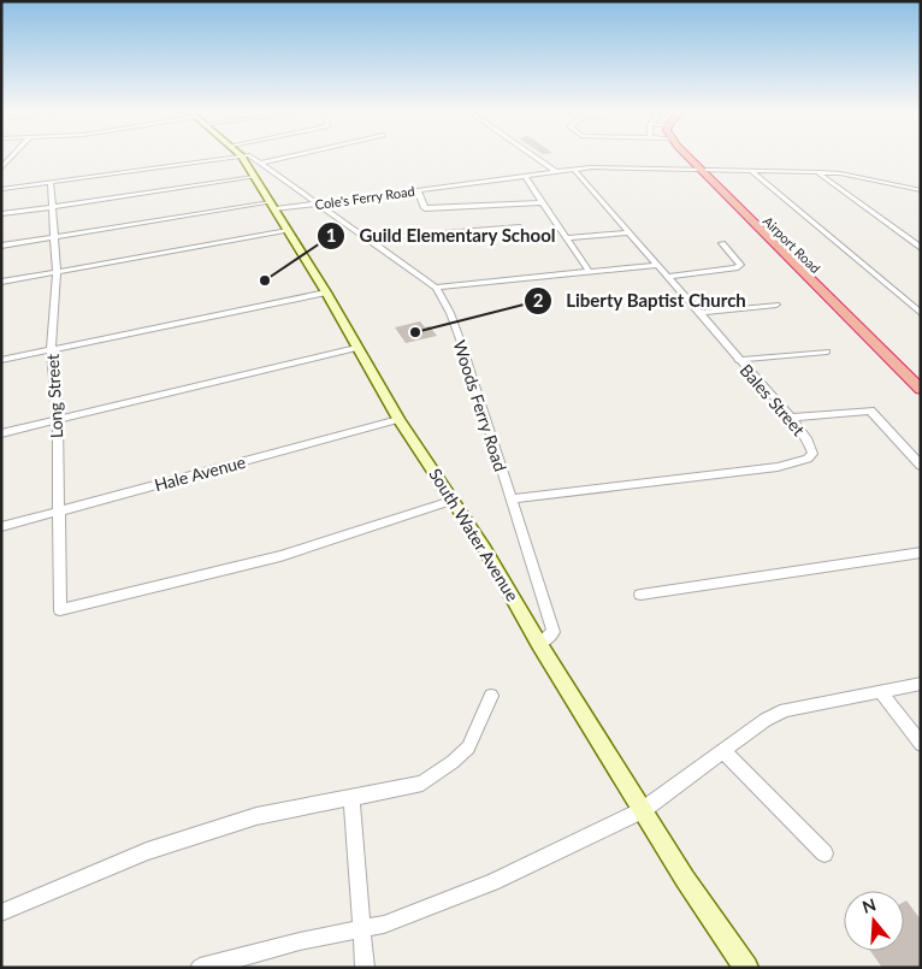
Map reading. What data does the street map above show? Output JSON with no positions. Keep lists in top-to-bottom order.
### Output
{
  "streets": {
    "highway": ["Airport Road"],
    "main road": ["South Water Avenue"],
    "street": [
      "Cole's Ferry Road",
      "Long Street",
      "Bales Street",
      "Woods Ferry Road",
      "Hale Avenue"
    ]
  },
  "crossings": [
    ["Cole's Ferry Road", "Airport Road"],
    ["Cole's Ferry Road", "Long Street"],
    ["Cole's Ferry Road", "Bales Street"],
    ["Cole's Ferry Road", "Woods Ferry Road"],
    ["Cole's Ferry Road", "South Water Avenue"],
    ["Long Street", "Hale Avenue"],
    ["Long Street", "South Water Avenue"],
    ["Bales Street", "Woods Ferry Road"],
    ["Woods Ferry Road", "South Water Avenue"],
    ["Hale Avenue", "South Water Avenue"]
  ],
  "places": ["Guild Elementary School", "Liberty Baptist Church"],
  "north": "top"
}
